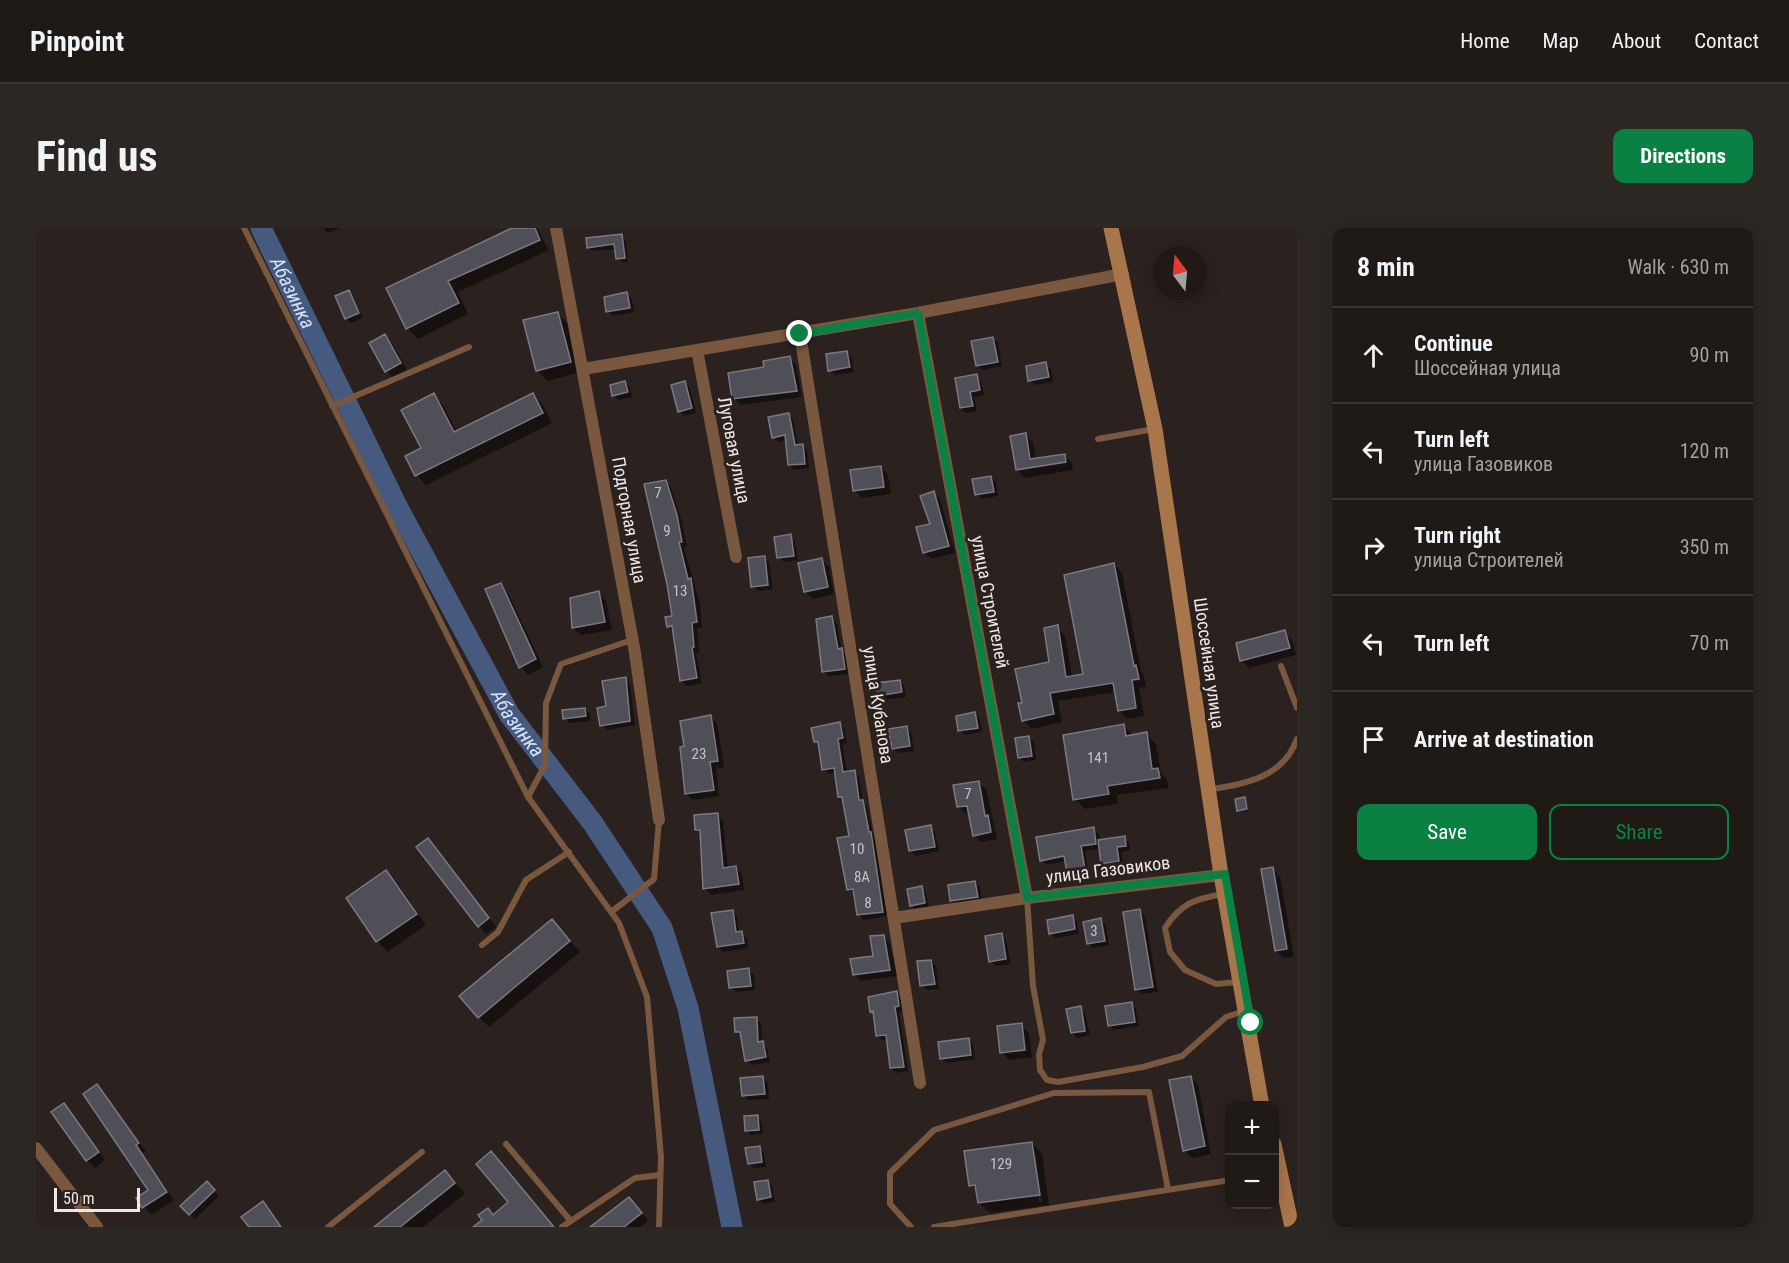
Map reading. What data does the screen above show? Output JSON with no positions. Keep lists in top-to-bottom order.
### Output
{
  "streets": {
    "main road": ["Шоссейная улица"],
    "street": [
      "Луговая улица",
      "Подгорная улица",
      "улица Строителей",
      "улица Кубанова",
      "улица Газовиков"
    ]
  },
  "crossings": [
    ["улица Строителей", "улица Газовиков"],
    ["Шоссейная улица", "улица Газовиков"],
    ["улица Кубанова", "улица Газовиков"]
  ],
  "water": ["Абазинка"],
  "house_numbers": [
    "7",
    "9",
    "13",
    "23",
    "141",
    "7",
    "10",
    "8А",
    "8",
    "3",
    "129"
  ],
  "scale_bar": "50 m",
  "north": "top",
  "page": {
    "header": "Pinpoint",
    "nav": [
      "Home",
      "Map",
      "About",
      "Contact"
    ],
    "buttons": [
      "Directions",
      ["Save", "Share"]
    ],
    "title": "Find us",
    "heading": ["8 min", "Walk · 630 m"],
    "list": [
      ["Continue", "Шоссейная улица", "90 m"],
      ["Turn left", "улица Газовиков", "120 m"],
      ["Turn right", "улица Строителей", "350 m"],
      ["Turn left", "70 m"],
      "Arrive at destination"
    ],
    "map_buttons": ["+", "−"],
    "scale": "50 m"
  }
}
